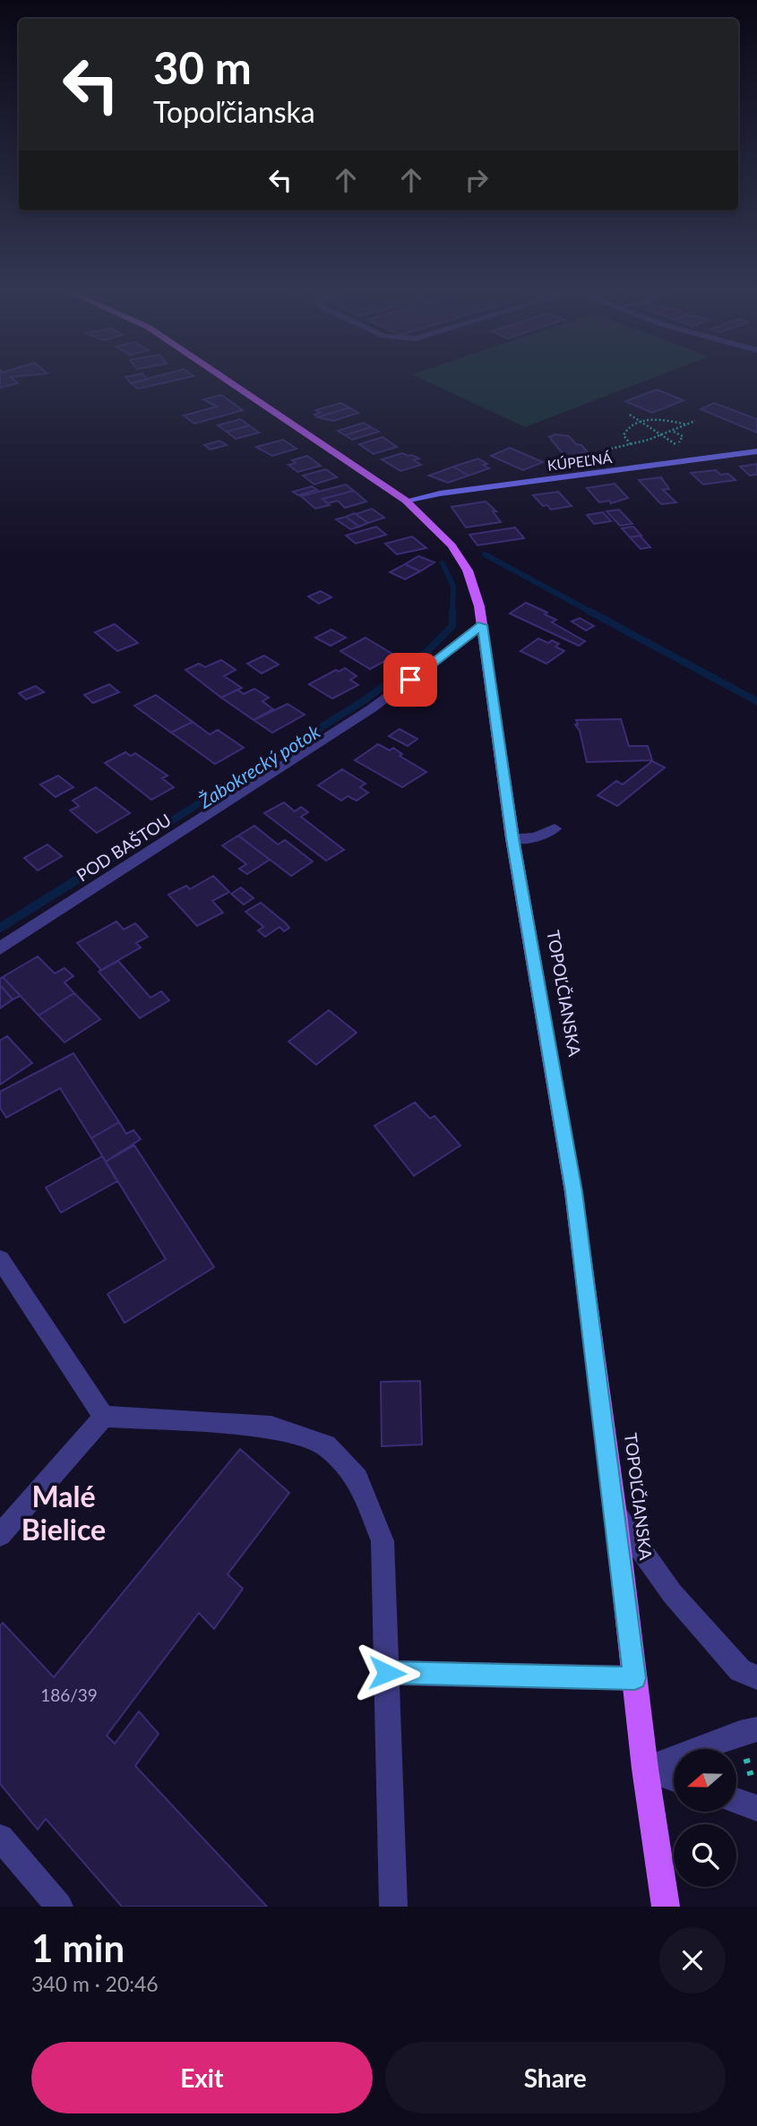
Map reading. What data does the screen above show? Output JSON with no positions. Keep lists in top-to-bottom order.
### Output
{
  "streets": {
    "main road": ["TOPOĽČIANSKA"],
    "street": ["KÚPEĽNÁ", "POD BAŠTOU"]
  },
  "crossings": [
    ["KÚPEĽNÁ", "TOPOĽČIANSKA"],
    ["POD BAŠTOU", "TOPOĽČIANSKA"]
  ],
  "districts": ["Malé Bielice"],
  "water": ["Žabokrecký potok"],
  "house_numbers": ["186/39"],
  "north": "left",
  "page": {
    "turn": ["30 m", "Topoľčianska"],
    "heading": ["1 min", "340 m · 20:46"],
    "buttons": ["Exit", "Share"]
  }
}
